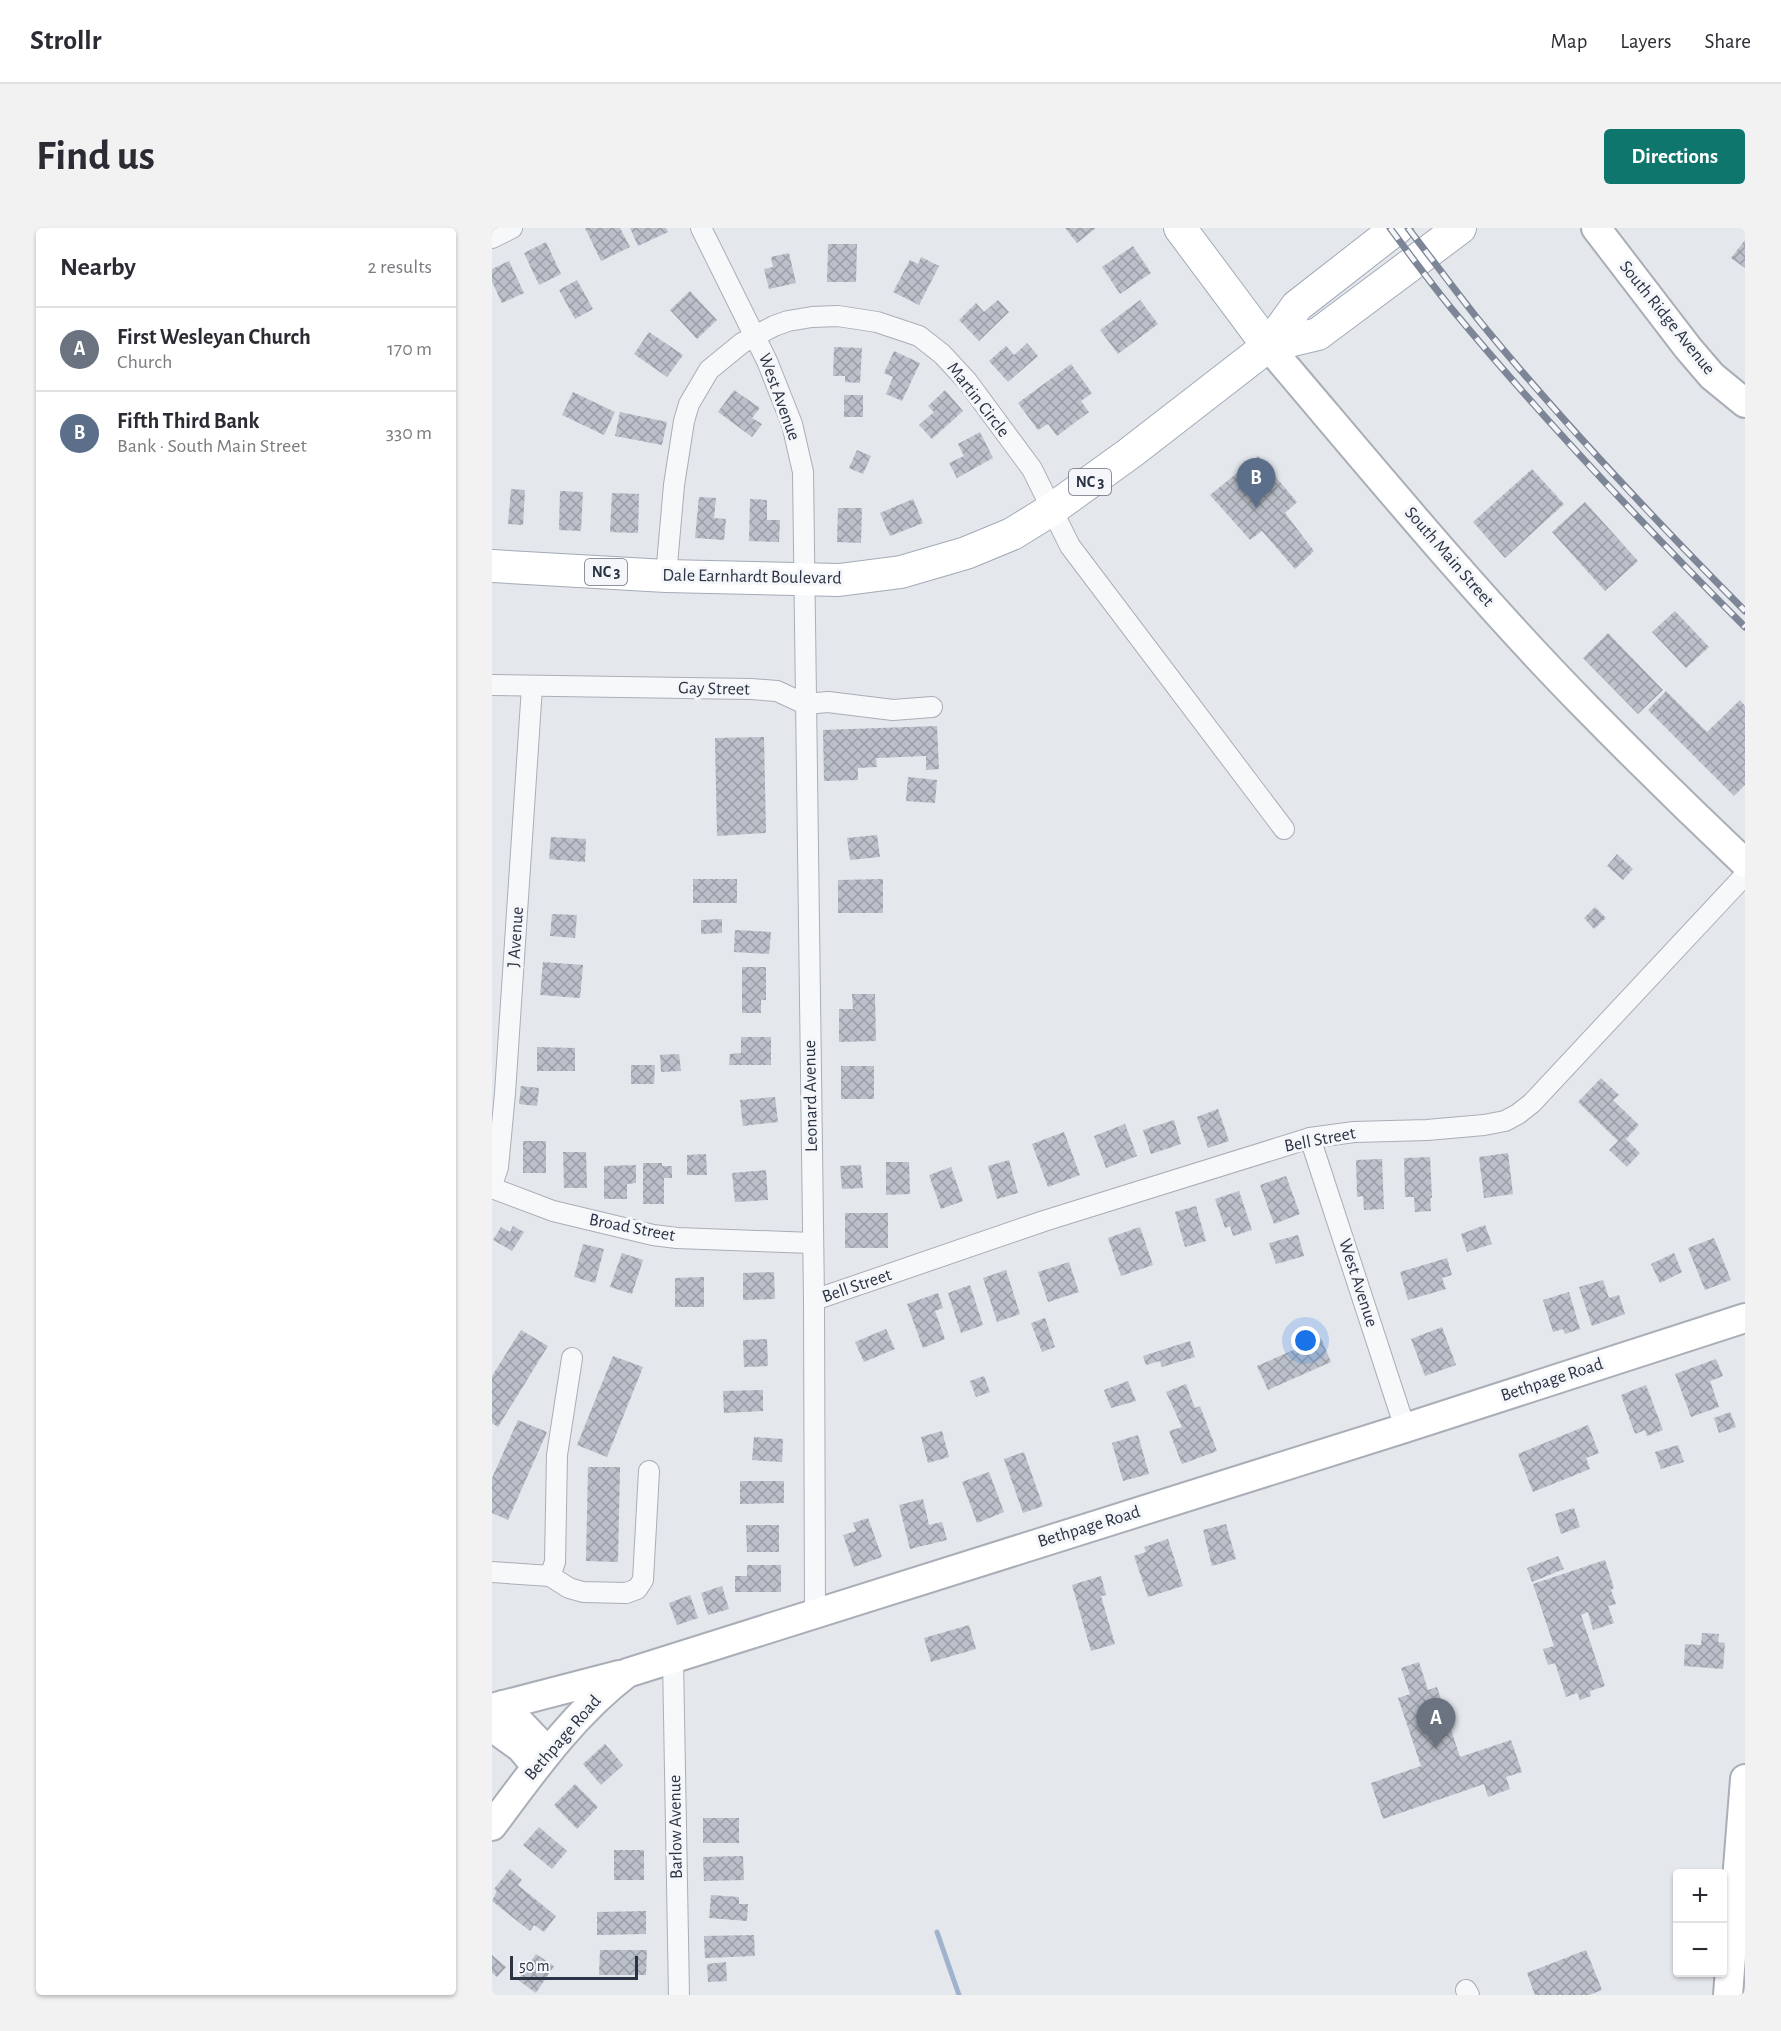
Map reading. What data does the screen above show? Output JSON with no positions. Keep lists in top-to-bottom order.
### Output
{
  "streets": {
    "main road": [
      "South Ridge Avenue",
      "NC 3",
      "South Main Street",
      "Dale Earnhardt Boulevard",
      "Bethpage Road"
    ],
    "street": [
      "West Avenue",
      "Martin Circle",
      "Gay Street",
      "J Avenue",
      "Leonard Avenue",
      "Bell Street",
      "Broad Street",
      "Barlow Avenue"
    ]
  },
  "crossings": [
    ["West Avenue", "Martin Circle"],
    ["West Avenue", "Dale Earnhardt Boulevard"],
    ["West Avenue", "Leonard Avenue"],
    ["West Avenue", "Bell Street"],
    ["West Avenue", "Bethpage Road"],
    ["Martin Circle", "Dale Earnhardt Boulevard"],
    ["South Main Street", "Dale Earnhardt Boulevard"],
    ["Dale Earnhardt Boulevard", "Leonard Avenue"],
    ["Gay Street", "J Avenue"],
    ["Gay Street", "Leonard Avenue"],
    ["J Avenue", "Broad Street"],
    ["Leonard Avenue", "Bell Street"],
    ["Leonard Avenue", "Broad Street"],
    ["Leonard Avenue", "Bethpage Road"],
    ["Bethpage Road", "Barlow Avenue"]
  ],
  "scale_bar": "50 m",
  "page": {
    "header": "Strollr",
    "nav": ["Map", "Layers", "Share"],
    "buttons": "Directions",
    "title": "Find us",
    "heading": ["Nearby", "2 results"],
    "list": [
      {
        "mark": "A",
        "name": "First Wesleyan Church",
        "note": "Church",
        "value": "170 m"
      },
      {
        "mark": "B",
        "name": "Fifth Third Bank",
        "note": "Bank · South Main Street",
        "value": "330 m"
      }
    ],
    "pins": ["B", "A"],
    "map_buttons": ["+", "−"],
    "scale": "50 m"
  }
}
